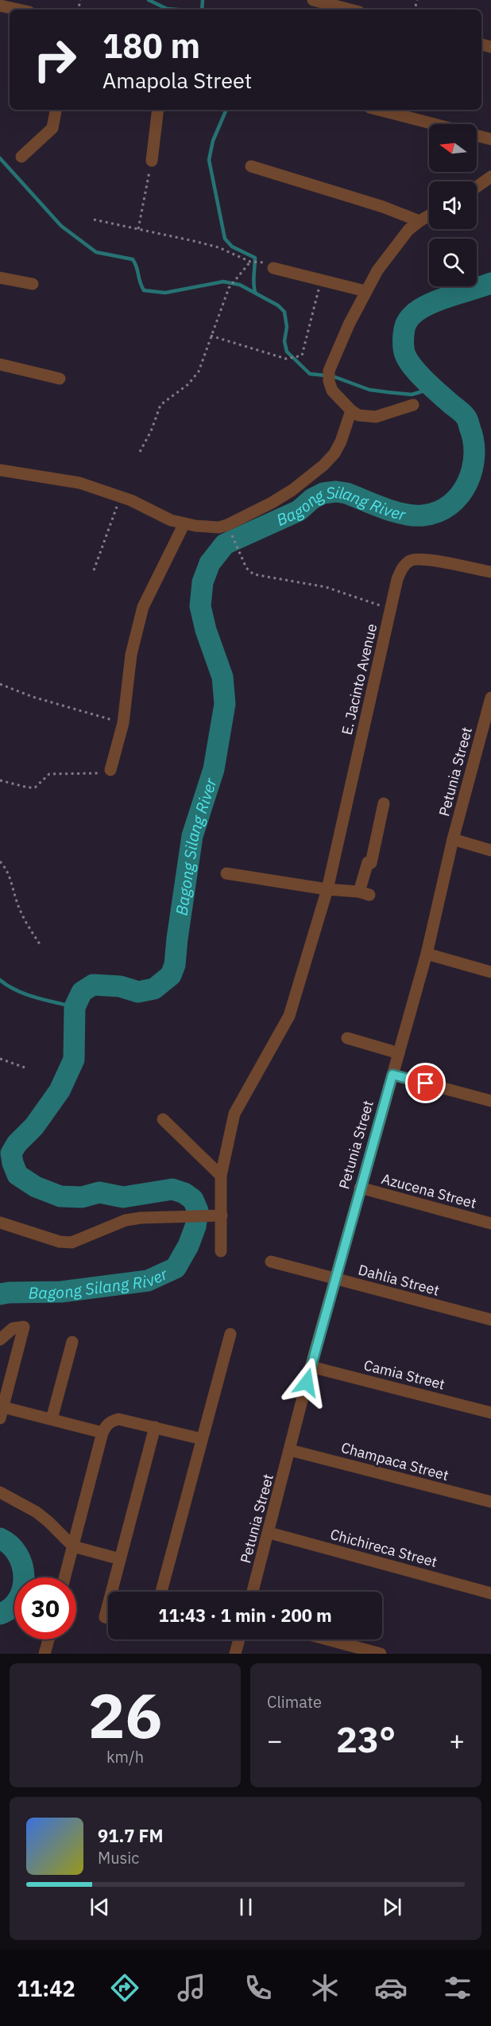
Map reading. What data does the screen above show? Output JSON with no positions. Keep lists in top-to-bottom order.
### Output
{
  "streets": {
    "street": [
      "E. Jacinto Avenue",
      "Petunia Street",
      "Azucena Street",
      "Dahlia Street",
      "Camia Street",
      "Champaca Street",
      "Chichireca Street"
    ]
  },
  "crossings": [
    ["Petunia Street", "Azucena Street"],
    ["Petunia Street", "Dahlia Street"],
    ["Petunia Street", "Camia Street"],
    ["Petunia Street", "Champaca Street"],
    ["Petunia Street", "Chichireca Street"]
  ],
  "water": ["Bagong Silang River"],
  "north": "left",
  "page": {
    "turn": ["180 m", "Amapola Street"],
    "limit": "30",
    "trip": "11:43 · 1 min · 200 m",
    "tile": [
      ["26", "km/h"],
      "Climate"
    ],
    "heat": ["−", "23°", "+"],
    "song": ["91.7 FM", "Music"],
    "tabs": "11:42"
  }
}
